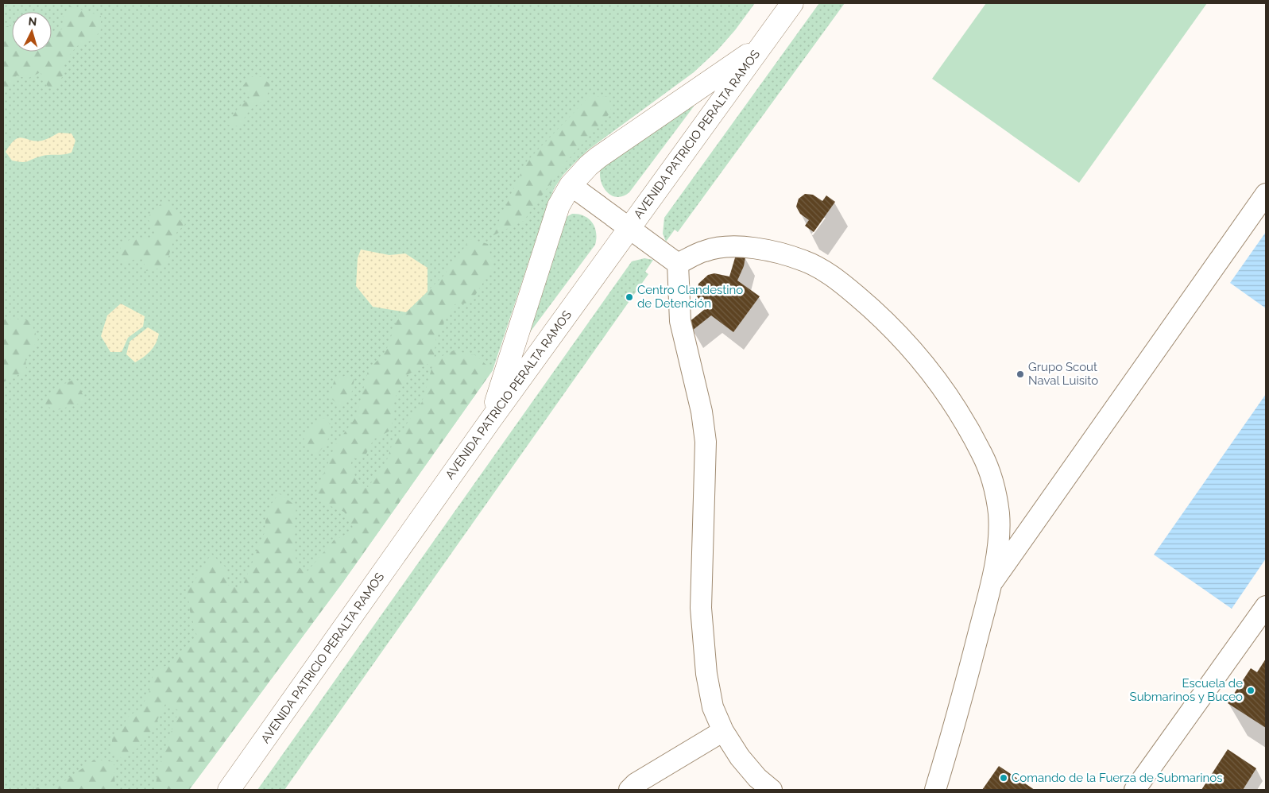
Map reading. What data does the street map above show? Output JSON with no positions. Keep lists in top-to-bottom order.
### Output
{
  "streets": {
    "main road": ["AVENIDA PATRICIO PERALTA RAMOS"]
  },
  "places": [
    "Centro Clandestino de Detención",
    "Grupo Scout Naval Luisito",
    "Escuela de Submarinos y Buceo",
    "Comando de la Fuerza de Submarinos"
  ],
  "north": "top"
}
